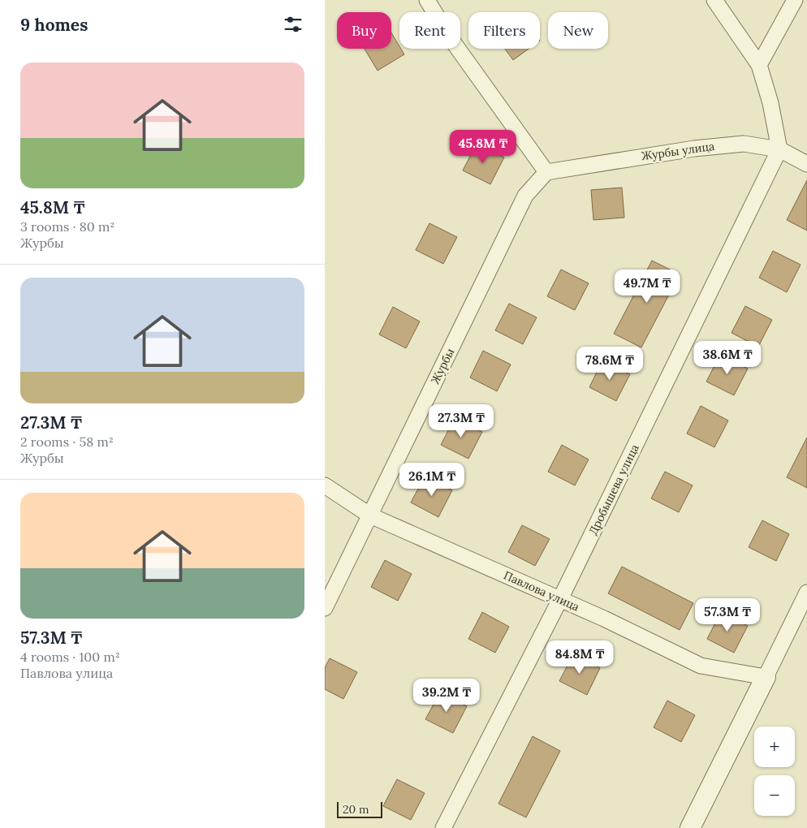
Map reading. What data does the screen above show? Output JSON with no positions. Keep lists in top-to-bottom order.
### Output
{
  "streets": {
    "street": [
      "Журбы улица",
      "Журбы",
      "Дробышева улица",
      "Павлова улица"
    ]
  },
  "crossings": [
    ["Журбы улица", "Журбы"],
    ["Журбы улица", "Дробышева улица"],
    ["Журбы", "Павлова улица"],
    ["Дробышева улица", "Павлова улица"]
  ],
  "scale_bar": "20 m",
  "page": {
    "heading": "9 homes",
    "chip": [
      "Buy",
      "Rent",
      "Filters",
      "New"
    ],
    "list": [
      {
        "name": "45.8M ₸",
        "note": "3 rooms · 80 m² · Журбы"
      },
      {
        "name": "27.3M ₸",
        "note": "2 rooms · 58 m² · Журбы"
      },
      {
        "name": "57.3M ₸",
        "note": "4 rooms · 100 m² · Павлова улица"
      }
    ],
    "price": [
      "45.8M ₸",
      "49.7M ₸",
      "38.6M ₸",
      "78.6M ₸",
      "27.3M ₸",
      "26.1M ₸",
      "57.3M ₸",
      "84.8M ₸",
      "39.2M ₸"
    ],
    "map_buttons": ["+", "−"],
    "scale": "20 m"
  }
}
